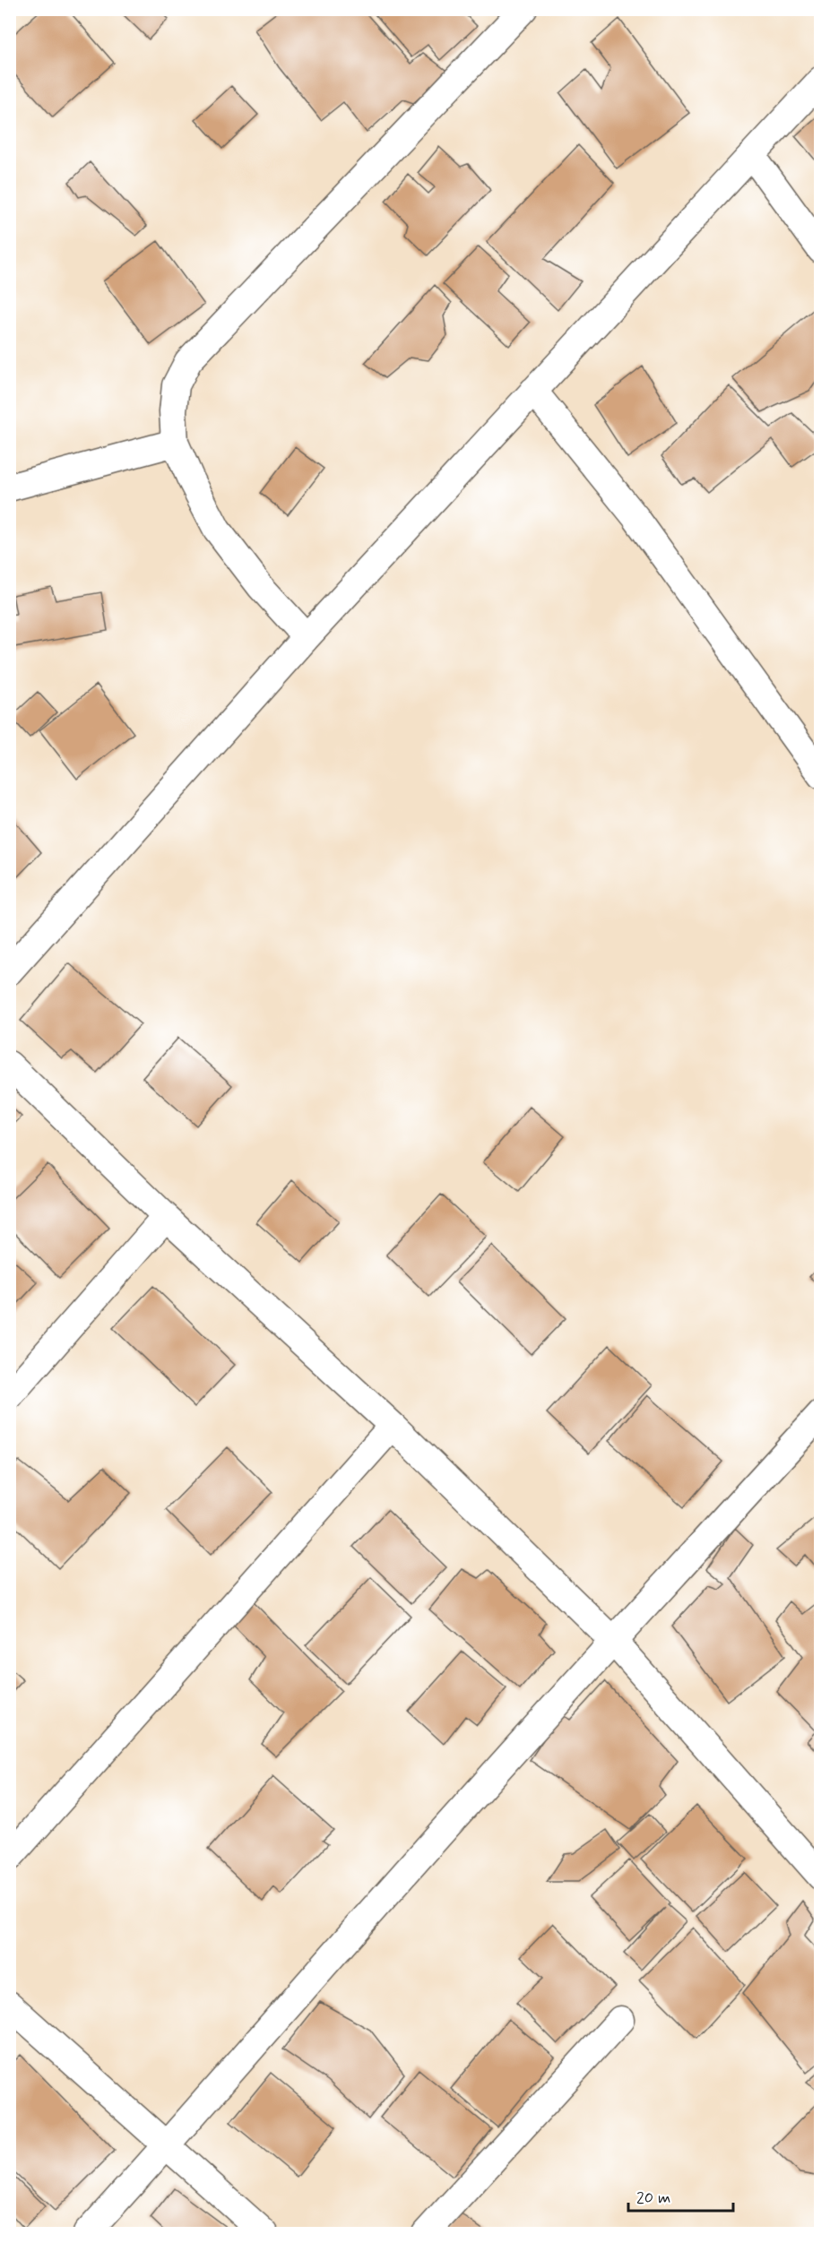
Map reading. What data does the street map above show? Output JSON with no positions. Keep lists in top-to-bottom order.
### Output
{
  "scale_bar": "20 m"
}
